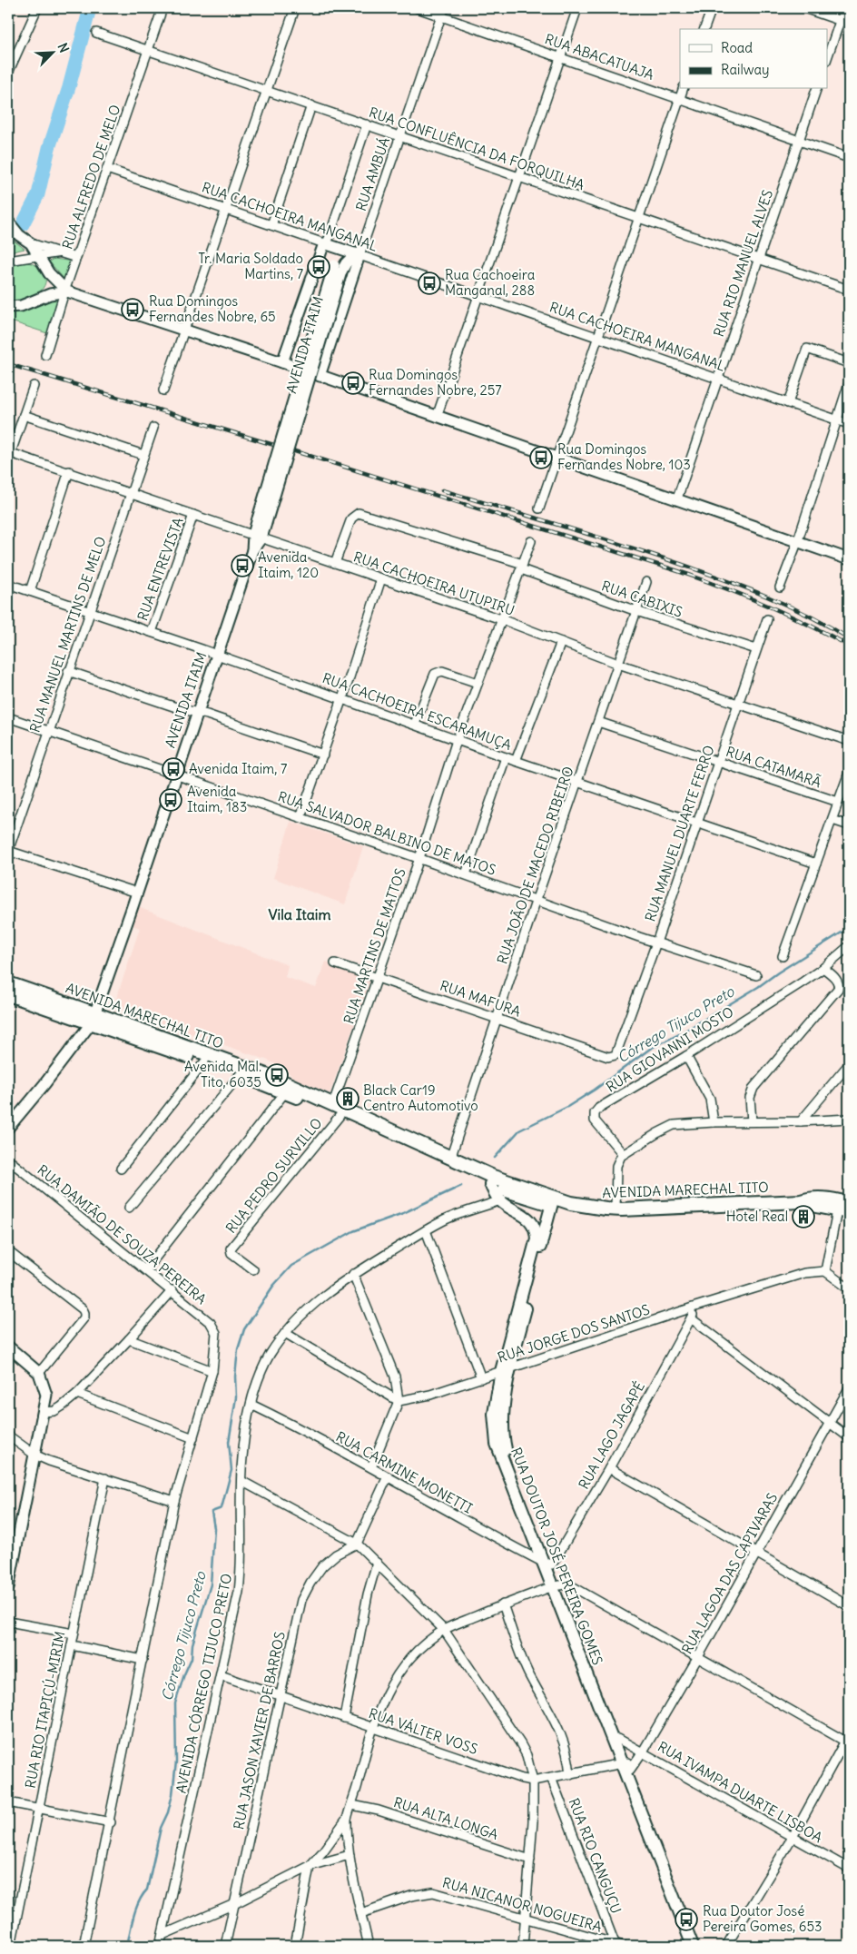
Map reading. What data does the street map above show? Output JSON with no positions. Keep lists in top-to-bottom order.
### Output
{
  "streets": {
    "main road": ["AVENIDA MARECHAL TITO", "RUA DOUTOR JOSÉ PEREIRA GOMES"],
    "street": [
      "RUA ABACATUAJA",
      "RUA CONFLUÊNCIA DA FORQUILHA",
      "RUA AMBUÁ",
      "RUA ALFREDO DE MELO",
      "RUA CACHOEIRA MANGANAL",
      "RUA RIO MANUEL ALVES",
      "AVENIDA ITAIM",
      "RUA ENTREVISTA",
      "RUA CACHOEIRA UTUPIRU",
      "RUA CABIXIS",
      "RUA MANUEL MARTINS DE MELO",
      "RUA CACHOEIRA ESCARAMUÇA",
      "RUA CATAMARÃ",
      "RUA SALVADOR BALBINO DE MATOS",
      "RUA MANUEL DUARTE FERRO",
      "RUA JOÃO DE MACEDO RIBEIRO",
      "RUA MARTINS DE MATTOS",
      "RUA MAFURA",
      "RUA GIOVANNI MOSTO",
      "RUA PEDRO SURVILLO",
      "RUA DAMIÃO DE SOUZA PEREIRA",
      "RUA JORGE DOS SANTOS",
      "RUA LAGO JAGAPÉ",
      "RUA CARMINE MONETTI",
      "RUA LAGOA DAS CAPIVARAS",
      "AVENIDA CÓRREGO TIJUCO PRETO",
      "RUA RIO ITAPIÇÚ-MIRIM",
      "RUA JASON XAVIER DE BARROS",
      "RUA VÁLTER VOSS",
      "RUA IVAMPA DUARTE LISBOA",
      "RUA ALTA LONGA",
      "RUA RIO CANGUÇU",
      "RUA NICANOR NOGUEIRA"
    ]
  },
  "crossings": [
    ["RUA ABACATUAJA", "RUA AMBUÁ"],
    ["RUA ABACATUAJA", "RUA RIO MANUEL ALVES"],
    ["RUA CONFLUÊNCIA DA FORQUILHA", "RUA AMBUÁ"],
    ["RUA CONFLUÊNCIA DA FORQUILHA", "RUA ALFREDO DE MELO"],
    ["RUA CONFLUÊNCIA DA FORQUILHA", "RUA RIO MANUEL ALVES"],
    ["RUA AMBUÁ", "RUA CACHOEIRA MANGANAL"],
    ["RUA AMBUÁ", "AVENIDA ITAIM"],
    ["RUA ALFREDO DE MELO", "RUA CACHOEIRA MANGANAL"],
    ["RUA CACHOEIRA MANGANAL", "RUA RIO MANUEL ALVES"],
    ["RUA CACHOEIRA MANGANAL", "AVENIDA ITAIM"],
    ["AVENIDA ITAIM", "RUA CACHOEIRA UTUPIRU"],
    ["AVENIDA ITAIM", "RUA CACHOEIRA ESCARAMUÇA"],
    ["AVENIDA ITAIM", "RUA SALVADOR BALBINO DE MATOS"],
    ["AVENIDA ITAIM", "AVENIDA MARECHAL TITO"],
    ["RUA ENTREVISTA", "RUA CACHOEIRA UTUPIRU"],
    ["RUA ENTREVISTA", "RUA CACHOEIRA ESCARAMUÇA"],
    ["RUA CACHOEIRA UTUPIRU", "RUA CABIXIS"],
    ["RUA CACHOEIRA UTUPIRU", "RUA MANUEL MARTINS DE MELO"],
    ["RUA CACHOEIRA UTUPIRU", "RUA MANUEL DUARTE FERRO"],
    ["RUA CACHOEIRA UTUPIRU", "RUA JOÃO DE MACEDO RIBEIRO"],
    ["RUA CACHOEIRA UTUPIRU", "RUA MARTINS DE MATTOS"],
    ["RUA CABIXIS", "RUA MANUEL DUARTE FERRO"],
    ["RUA CABIXIS", "RUA JOÃO DE MACEDO RIBEIRO"],
    ["RUA CABIXIS", "RUA MARTINS DE MATTOS"],
    ["RUA MANUEL MARTINS DE MELO", "RUA CACHOEIRA ESCARAMUÇA"],
    ["RUA MANUEL MARTINS DE MELO", "RUA SALVADOR BALBINO DE MATOS"],
    ["RUA CACHOEIRA ESCARAMUÇA", "RUA MANUEL DUARTE FERRO"],
    ["RUA CACHOEIRA ESCARAMUÇA", "RUA JOÃO DE MACEDO RIBEIRO"],
    ["RUA CACHOEIRA ESCARAMUÇA", "RUA MARTINS DE MATTOS"],
    ["RUA CATAMARÃ", "RUA MANUEL DUARTE FERRO"],
    ["RUA CATAMARÃ", "RUA JOÃO DE MACEDO RIBEIRO"],
    ["RUA SALVADOR BALBINO DE MATOS", "RUA MANUEL DUARTE FERRO"],
    ["RUA SALVADOR BALBINO DE MATOS", "RUA JOÃO DE MACEDO RIBEIRO"],
    ["RUA SALVADOR BALBINO DE MATOS", "RUA MARTINS DE MATTOS"],
    ["RUA MANUEL DUARTE FERRO", "RUA MAFURA"],
    ["RUA JOÃO DE MACEDO RIBEIRO", "RUA MAFURA"],
    ["RUA JOÃO DE MACEDO RIBEIRO", "AVENIDA MARECHAL TITO"],
    ["RUA MARTINS DE MATTOS", "RUA MAFURA"],
    ["RUA MARTINS DE MATTOS", "AVENIDA MARECHAL TITO"],
    ["AVENIDA MARECHAL TITO", "RUA PEDRO SURVILLO"],
    ["AVENIDA MARECHAL TITO", "RUA DOUTOR JOSÉ PEREIRA GOMES"],
    ["RUA JORGE DOS SANTOS", "RUA LAGO JAGAPÉ"],
    ["RUA JORGE DOS SANTOS", "RUA DOUTOR JOSÉ PEREIRA GOMES"],
    ["RUA LAGO JAGAPÉ", "RUA CARMINE MONETTI"],
    ["RUA LAGO JAGAPÉ", "RUA DOUTOR JOSÉ PEREIRA GOMES"],
    ["RUA CARMINE MONETTI", "RUA DOUTOR JOSÉ PEREIRA GOMES"],
    ["RUA CARMINE MONETTI", "AVENIDA CÓRREGO TIJUCO PRETO"],
    ["RUA DOUTOR JOSÉ PEREIRA GOMES", "RUA LAGOA DAS CAPIVARAS"],
    ["RUA DOUTOR JOSÉ PEREIRA GOMES", "RUA VÁLTER VOSS"],
    ["RUA DOUTOR JOSÉ PEREIRA GOMES", "RUA IVAMPA DUARTE LISBOA"],
    ["RUA LAGOA DAS CAPIVARAS", "RUA VÁLTER VOSS"],
    ["RUA LAGOA DAS CAPIVARAS", "RUA IVAMPA DUARTE LISBOA"],
    ["AVENIDA CÓRREGO TIJUCO PRETO", "RUA VÁLTER VOSS"],
    ["RUA JASON XAVIER DE BARROS", "RUA VÁLTER VOSS"],
    ["RUA VÁLTER VOSS", "RUA RIO CANGUÇU"],
    ["RUA RIO CANGUÇU", "RUA NICANOR NOGUEIRA"]
  ],
  "districts": ["Vila Itaim"],
  "water": ["Córrego Tijuco Preto"],
  "places": {
    "bus stop": [
      "Tr. Maria Soldado Martins, 7",
      "Rua Cachoeira Manganal, 288",
      "Rua Domingos Fernandes Nobre, 65",
      "Rua Domingos Fernandes Nobre, 257",
      "Rua Domingos Fernandes Nobre, 103",
      "Avenida Itaim, 120",
      "Avenida Itaim, 7",
      "Avenida Itaim, 183",
      "Avenida Mal. Tito, 6035",
      "Rua Doutor José Pereira Gomes, 653"
    ],
    "building": ["Black Car19 Centro Automotivo", "Hotel Real"]
  },
  "legend": ["Road", "Railway"],
  "north": "top right"
}
